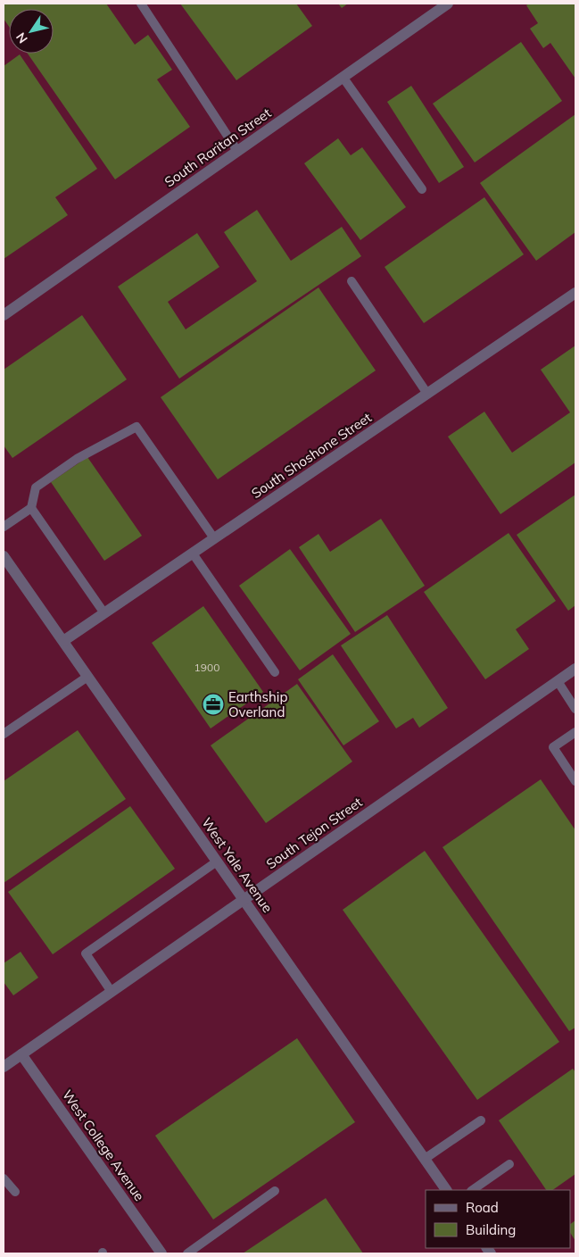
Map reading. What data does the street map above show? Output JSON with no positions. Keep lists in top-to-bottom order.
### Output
{
  "streets": {
    "street": [
      "South Raritan Street",
      "South Shoshone Street",
      "South Tejon Street",
      "West Yale Avenue",
      "West College Avenue"
    ]
  },
  "crossings": [
    ["South Shoshone Street", "West Yale Avenue"],
    ["South Tejon Street", "West Yale Avenue"],
    ["South Tejon Street", "West College Avenue"]
  ],
  "places": {
    "office": ["Earthship Overland"]
  },
  "house_numbers": ["1900"],
  "legend": ["Road", "Building"],
  "north": "bottom left"
}
